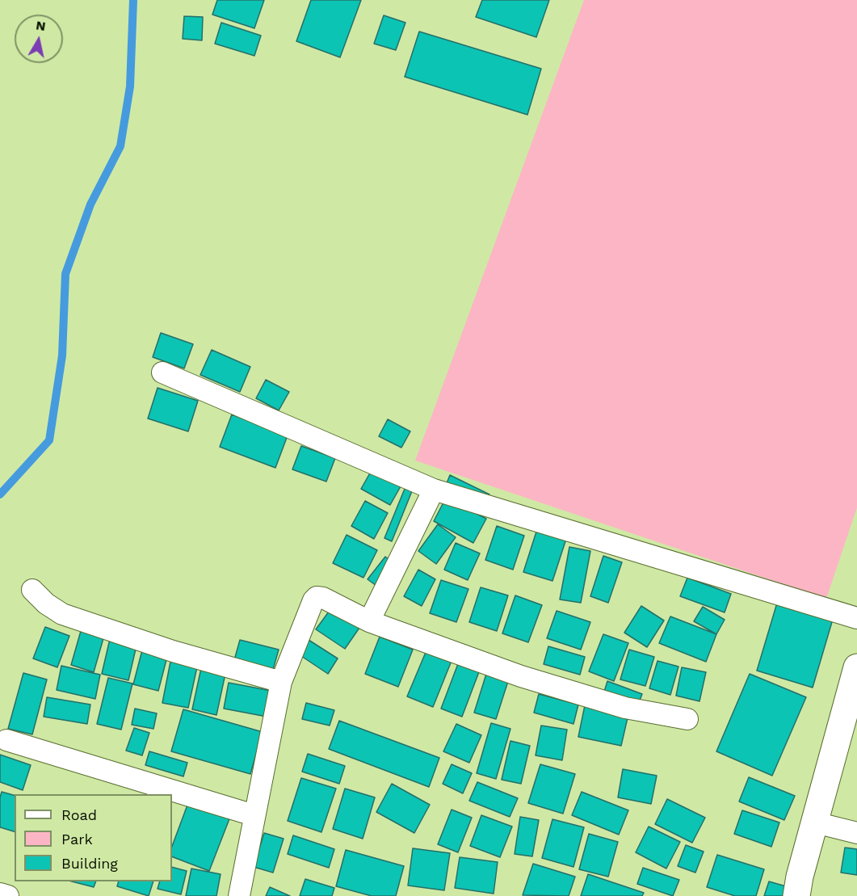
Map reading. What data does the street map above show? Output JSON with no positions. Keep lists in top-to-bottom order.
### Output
{
  "legend": ["Road", "Park", "Building"],
  "north": "top"
}
